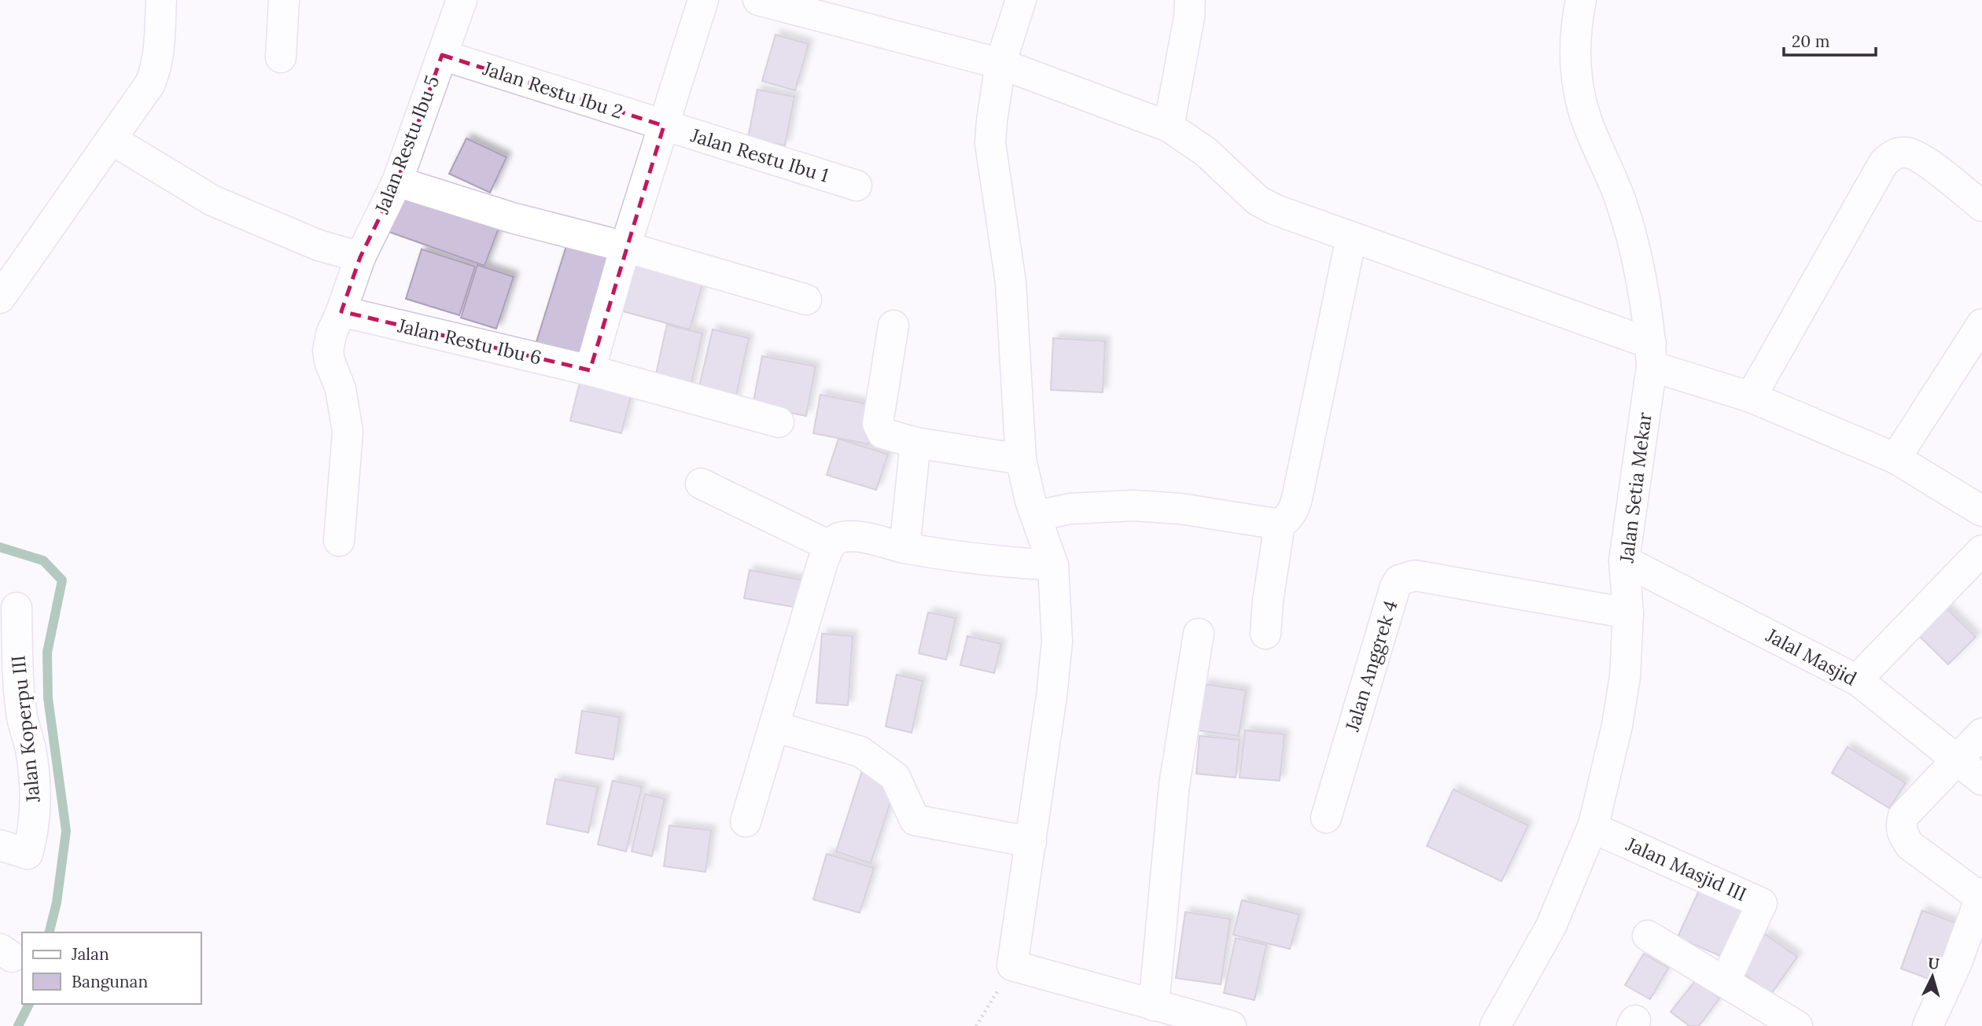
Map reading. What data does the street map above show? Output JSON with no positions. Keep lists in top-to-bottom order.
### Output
{
  "streets": {
    "street": [
      "Jalan Restu Ibu 2",
      "Jalan Restu Ibu 5",
      "Jalan Restu Ibu 1",
      "Jalan Restu Ibu 6",
      "Jalan Setia Mekar",
      "Jalal Masjid",
      "Jalan Anggrek 4",
      "Jalan Koperpu III",
      "Jalan Masjid III"
    ]
  },
  "crossings": [
    ["Jalan Restu Ibu 2", "Jalan Restu Ibu 5"],
    ["Jalan Restu Ibu 2", "Jalan Restu Ibu 1"],
    ["Jalan Restu Ibu 5", "Jalan Restu Ibu 6"],
    ["Jalan Setia Mekar", "Jalal Masjid"],
    ["Jalan Setia Mekar", "Jalan Anggrek 4"],
    ["Jalan Setia Mekar", "Jalan Masjid III"]
  ],
  "legend": ["Jalan", "Bangunan"],
  "scale_bar": "20 m",
  "north": "top"
}
